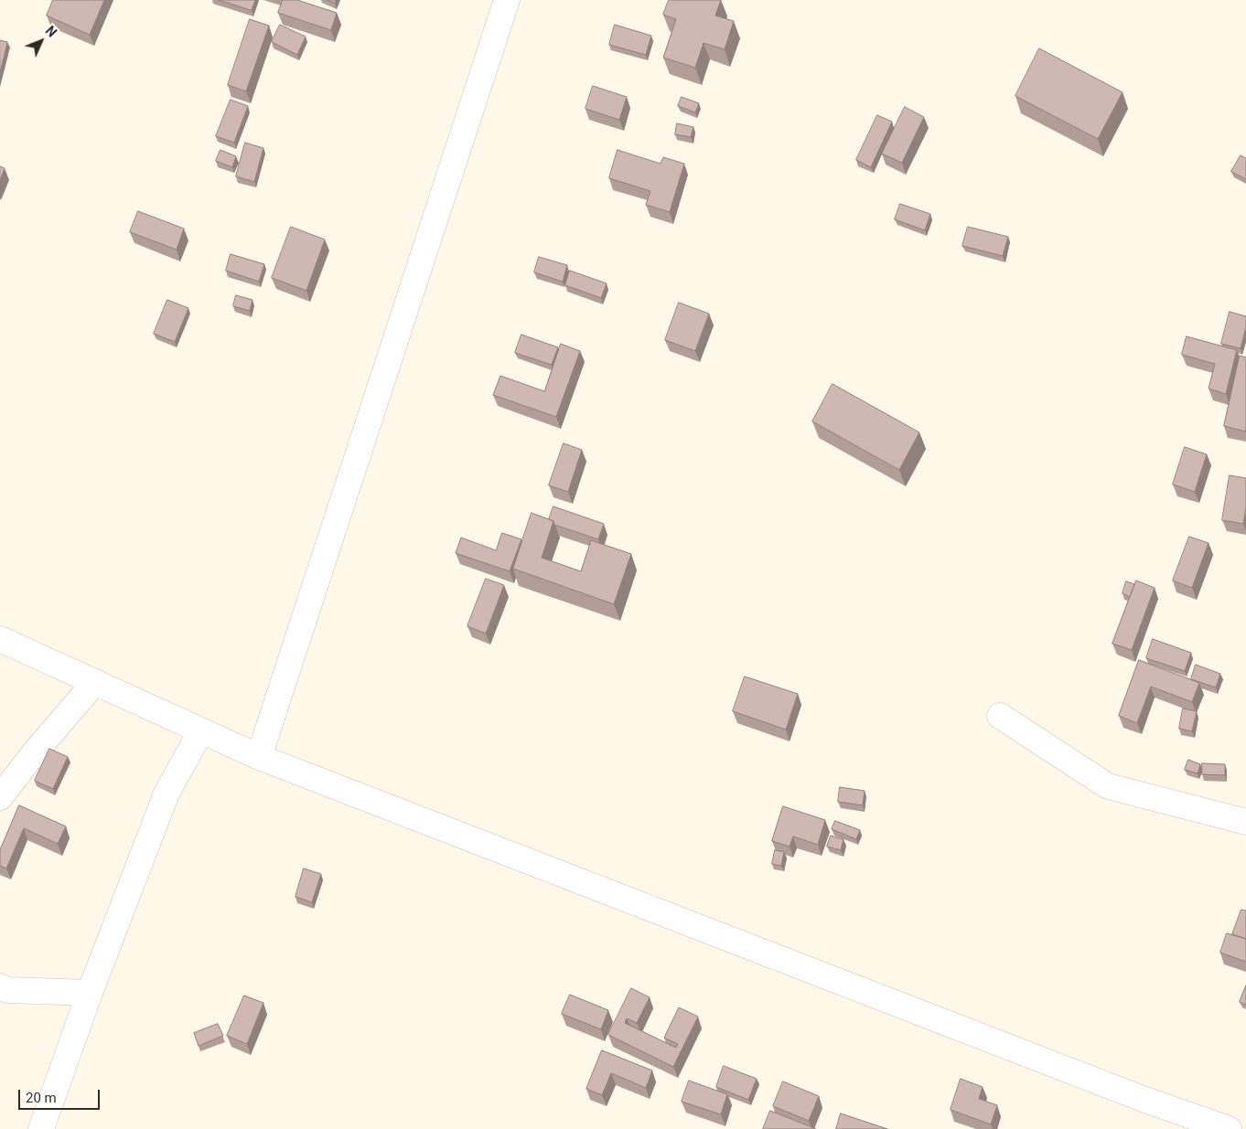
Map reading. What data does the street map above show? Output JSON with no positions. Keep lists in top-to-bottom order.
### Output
{
  "scale_bar": "20 m",
  "north": "top right"
}
